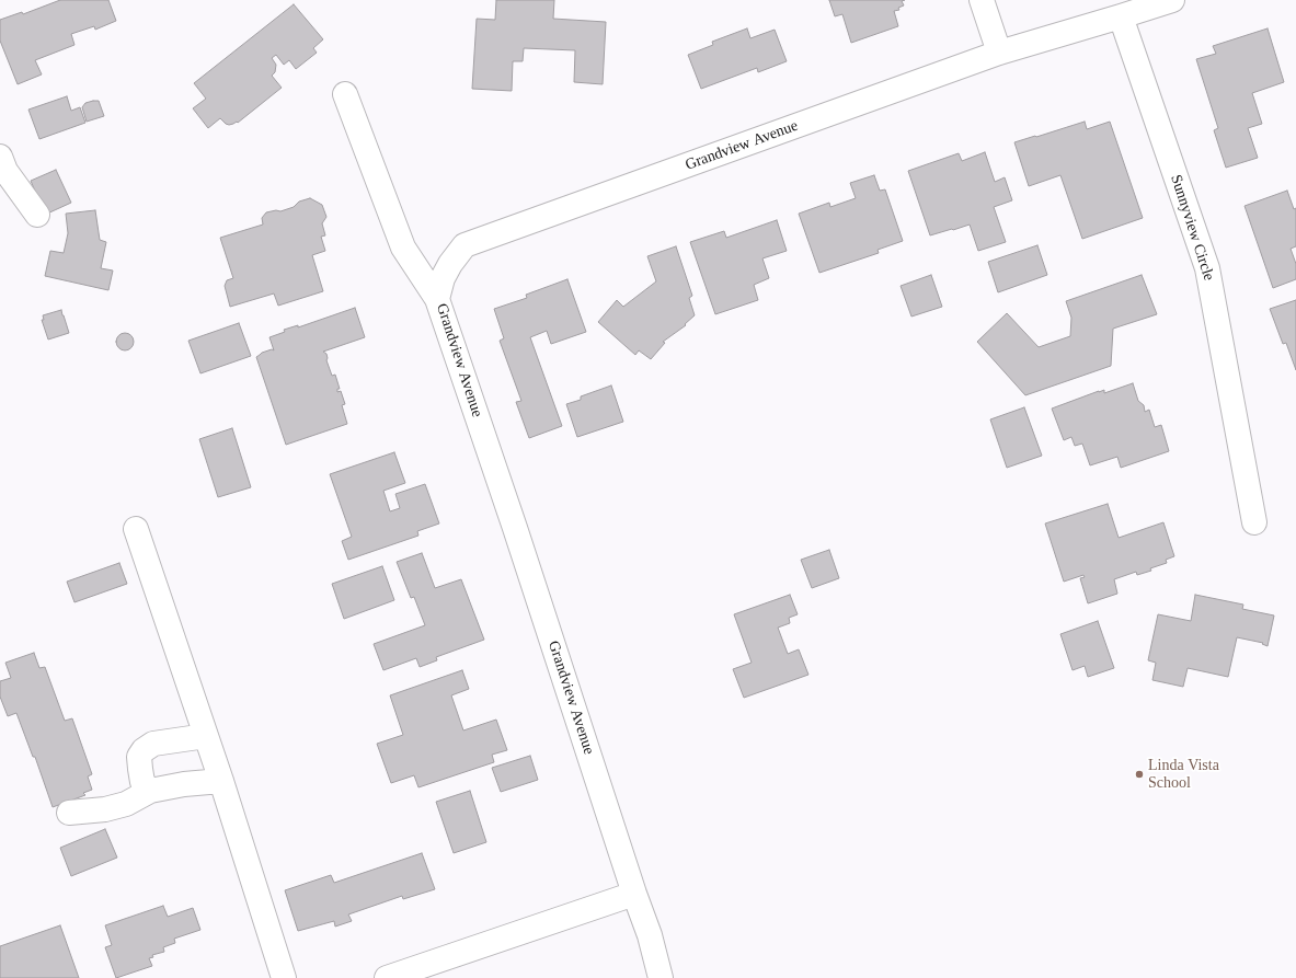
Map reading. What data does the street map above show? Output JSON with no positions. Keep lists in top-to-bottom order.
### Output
{
  "streets": {
    "street": ["Grandview Avenue", "Sunnyview Circle"]
  },
  "crossings": [
    ["Grandview Avenue", "Sunnyview Circle"]
  ],
  "places": ["Linda Vista School"]
}
